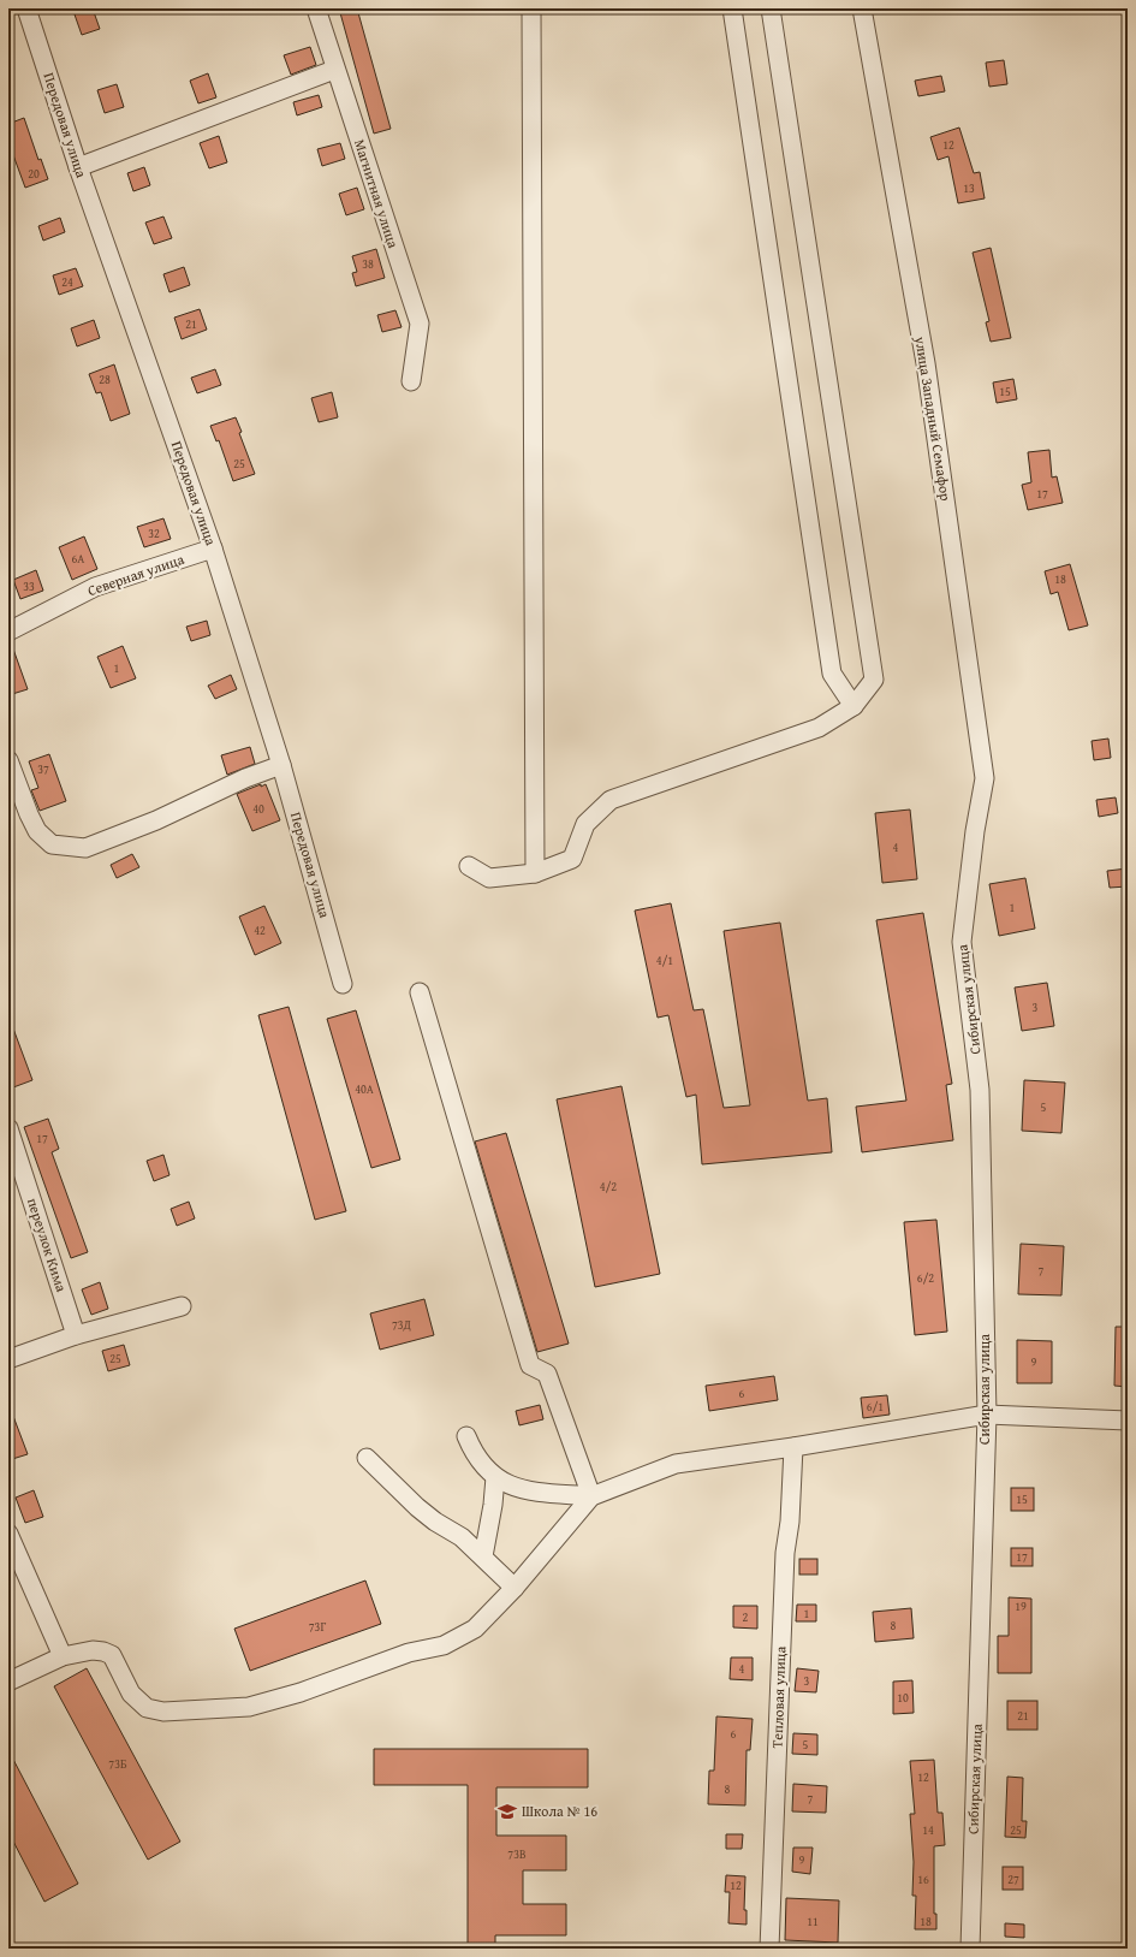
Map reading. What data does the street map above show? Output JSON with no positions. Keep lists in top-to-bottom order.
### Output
{
  "streets": {
    "street": [
      "Передовая улица",
      "Магнитная улица",
      "улица Западный Семафор",
      "Северная улица",
      "Сибирская улица",
      "переулок Кима",
      "Тепловая улица"
    ]
  },
  "crossings": [
    ["Передовая улица", "Северная улица"],
    ["улица Западный Семафор", "Сибирская улица"]
  ],
  "places": {
    "school or university": ["Школа № 16"]
  },
  "house_numbers": [
    "12",
    "20",
    "13",
    "38",
    "24",
    "21",
    "28",
    "15",
    "25",
    "17",
    "32",
    "6А",
    "18",
    "33",
    "1",
    "37",
    "40",
    "4",
    "1",
    "42",
    "4/1",
    "3",
    "40А",
    "5",
    "17",
    "4/2",
    "7",
    "6/2",
    "73Д",
    "25",
    "9",
    "6",
    "6/1",
    "15",
    "17",
    "19",
    "1",
    "2",
    "8",
    "73Г",
    "4",
    "3",
    "10",
    "21",
    "6",
    "5",
    "73Б",
    "12",
    "8",
    "7",
    "14",
    "25",
    "73В",
    "9",
    "16",
    "27",
    "12",
    "11",
    "18"
  ]
}
